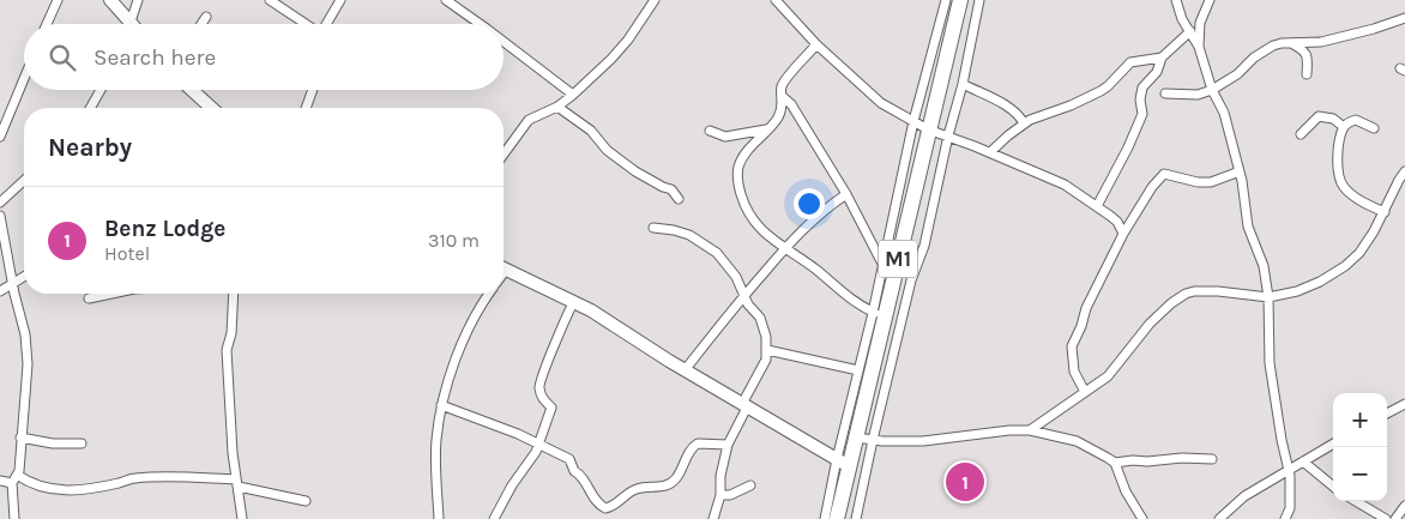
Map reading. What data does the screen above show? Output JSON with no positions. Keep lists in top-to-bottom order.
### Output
{
  "streets": {
    "highway": ["M1"]
  },
  "page": {
    "search": "Search here",
    "heading": "Nearby",
    "list": [
      {
        "mark": "1",
        "name": "Benz Lodge",
        "note": "Hotel",
        "value": "310 m"
      }
    ],
    "map_buttons": ["+", "−"],
    "pins": "1"
  }
}
